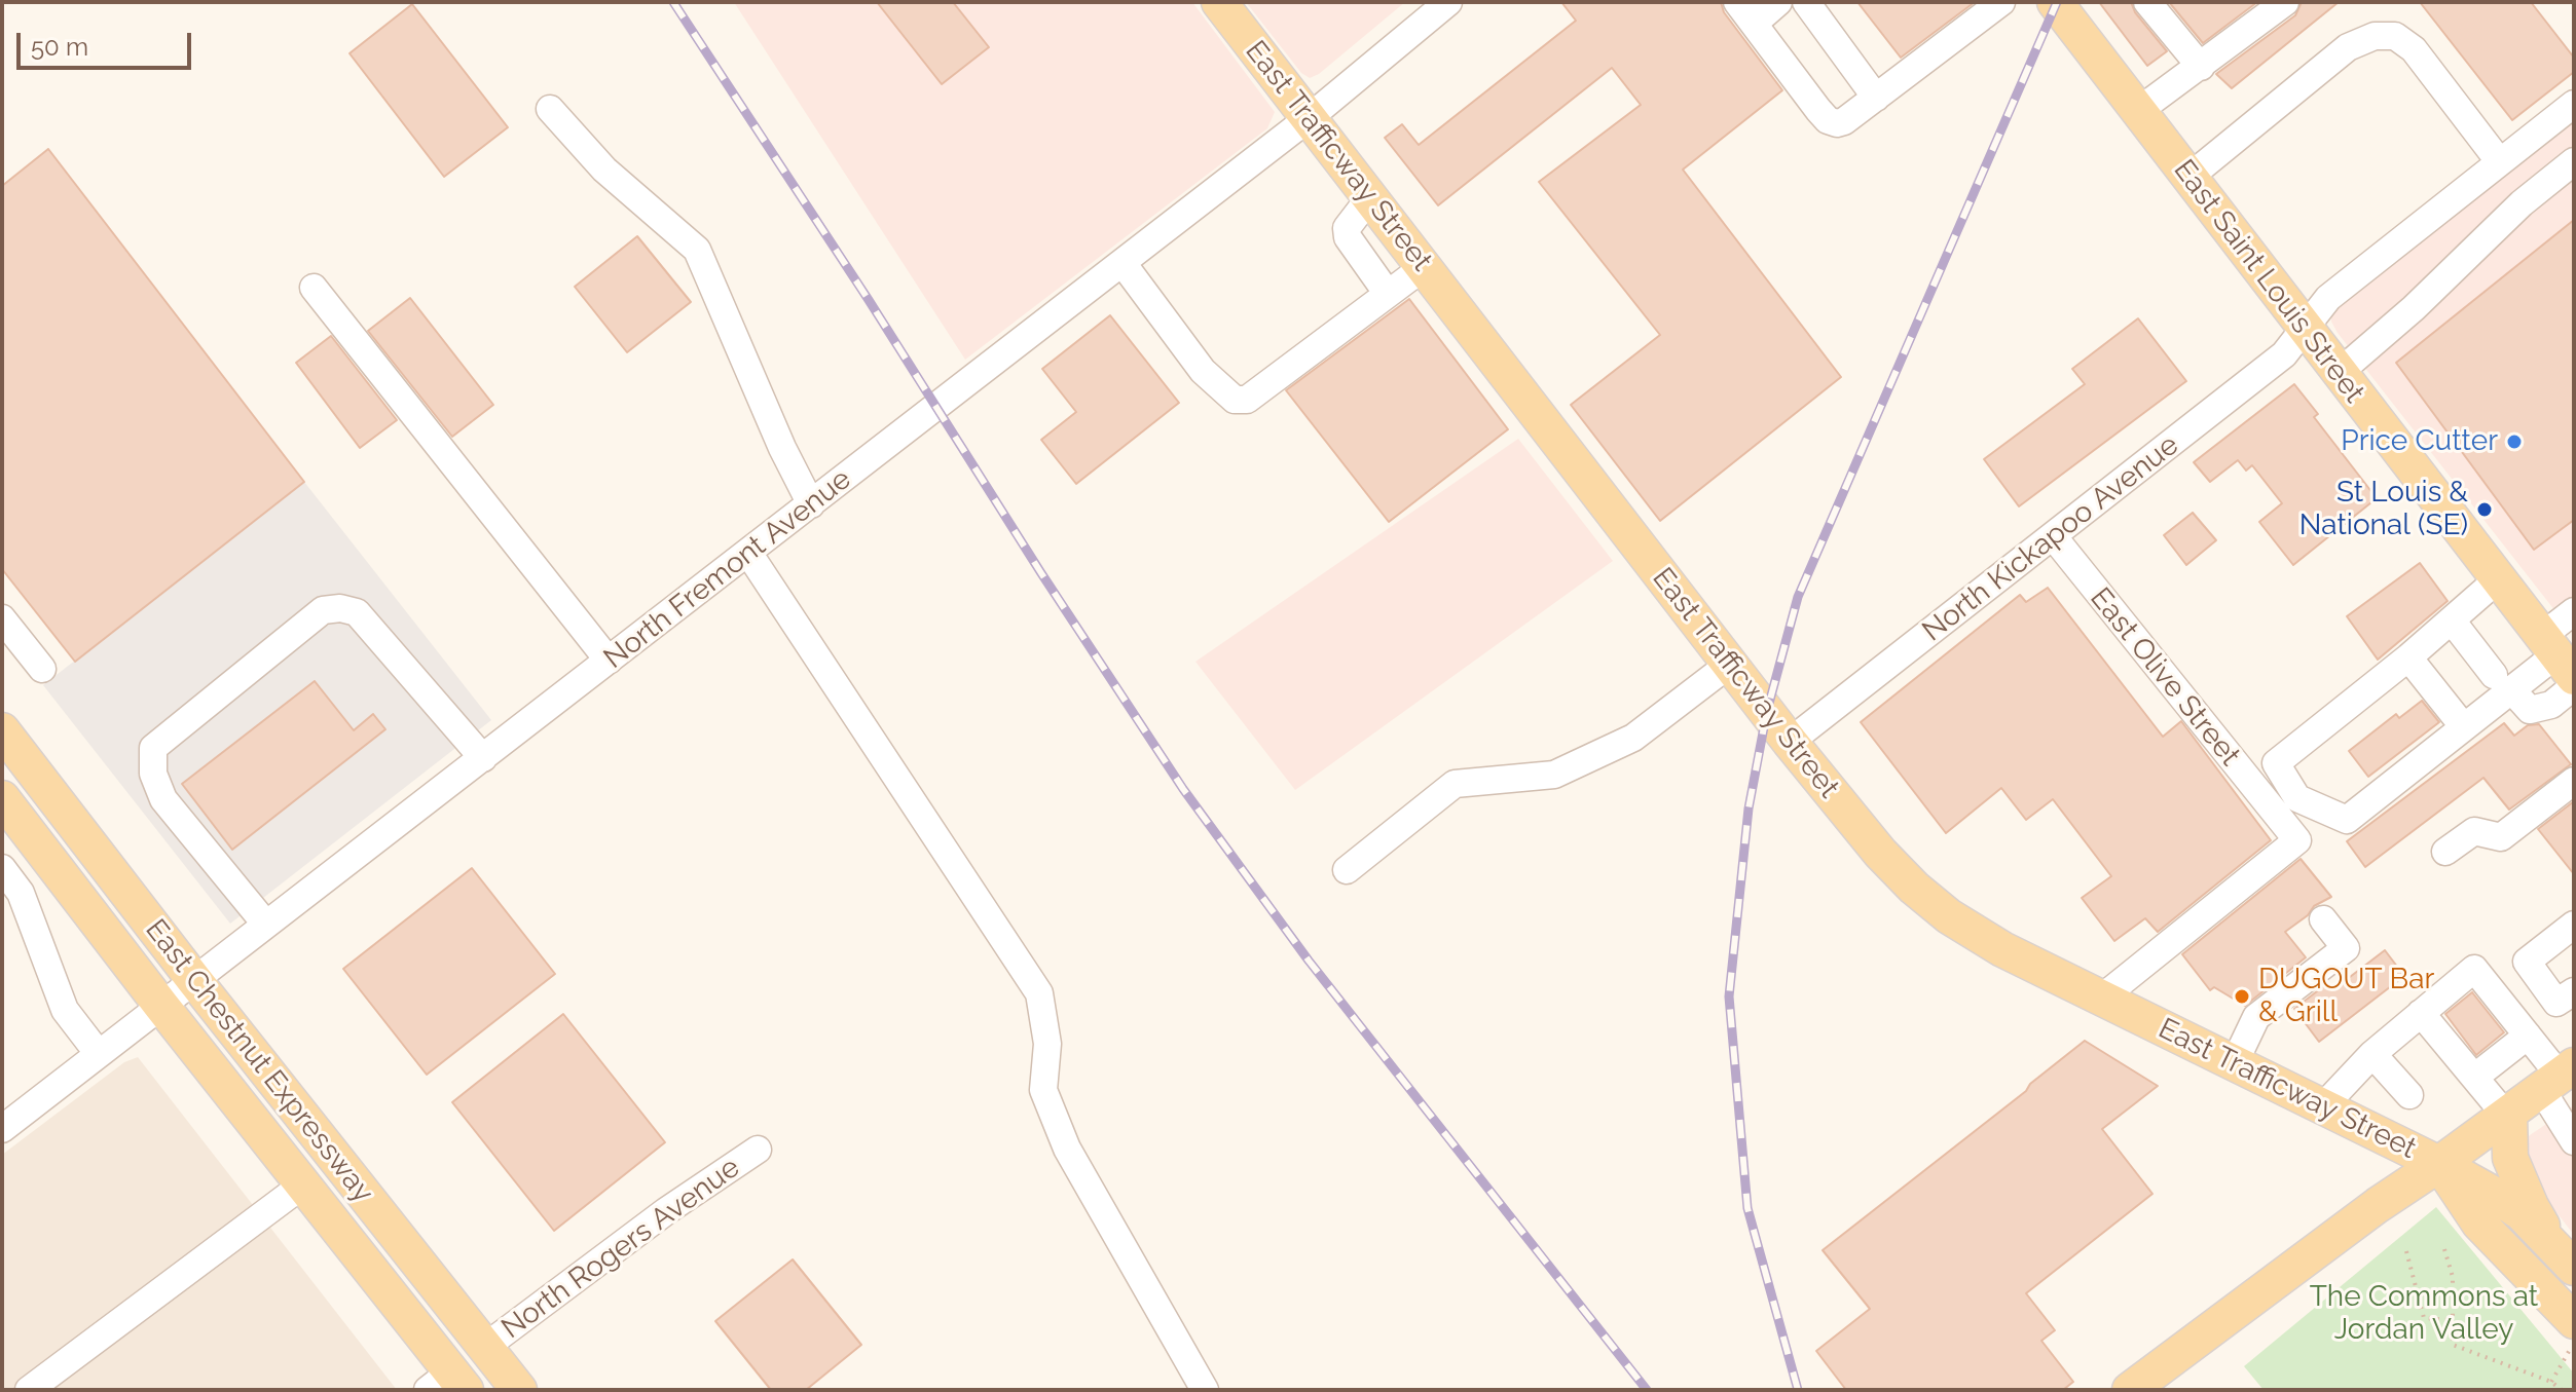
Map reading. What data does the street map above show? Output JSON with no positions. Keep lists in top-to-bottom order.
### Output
{
  "streets": {
    "main road": ["East Trafficway Street", "East Saint Louis Street", "East Chestnut Expressway"],
    "street": [
      "North Kickapoo Avenue",
      "North Fremont Avenue",
      "East Olive Street",
      "North Rogers Avenue"
    ]
  },
  "crossings": [
    ["East Trafficway Street", "North Kickapoo Avenue"],
    ["East Trafficway Street", "North Fremont Avenue"],
    ["East Trafficway Street", "East Olive Street"],
    ["East Saint Louis Street", "North Kickapoo Avenue"],
    ["North Kickapoo Avenue", "East Olive Street"],
    ["North Fremont Avenue", "East Chestnut Expressway"],
    ["East Chestnut Expressway", "North Rogers Avenue"]
  ],
  "parks": ["The Commons at Jordan Valley"],
  "places": ["Price Cutter", "St Louis & National (SE)", "DUGOUT Bar & Grill"],
  "scale_bar": "50 m"
}
